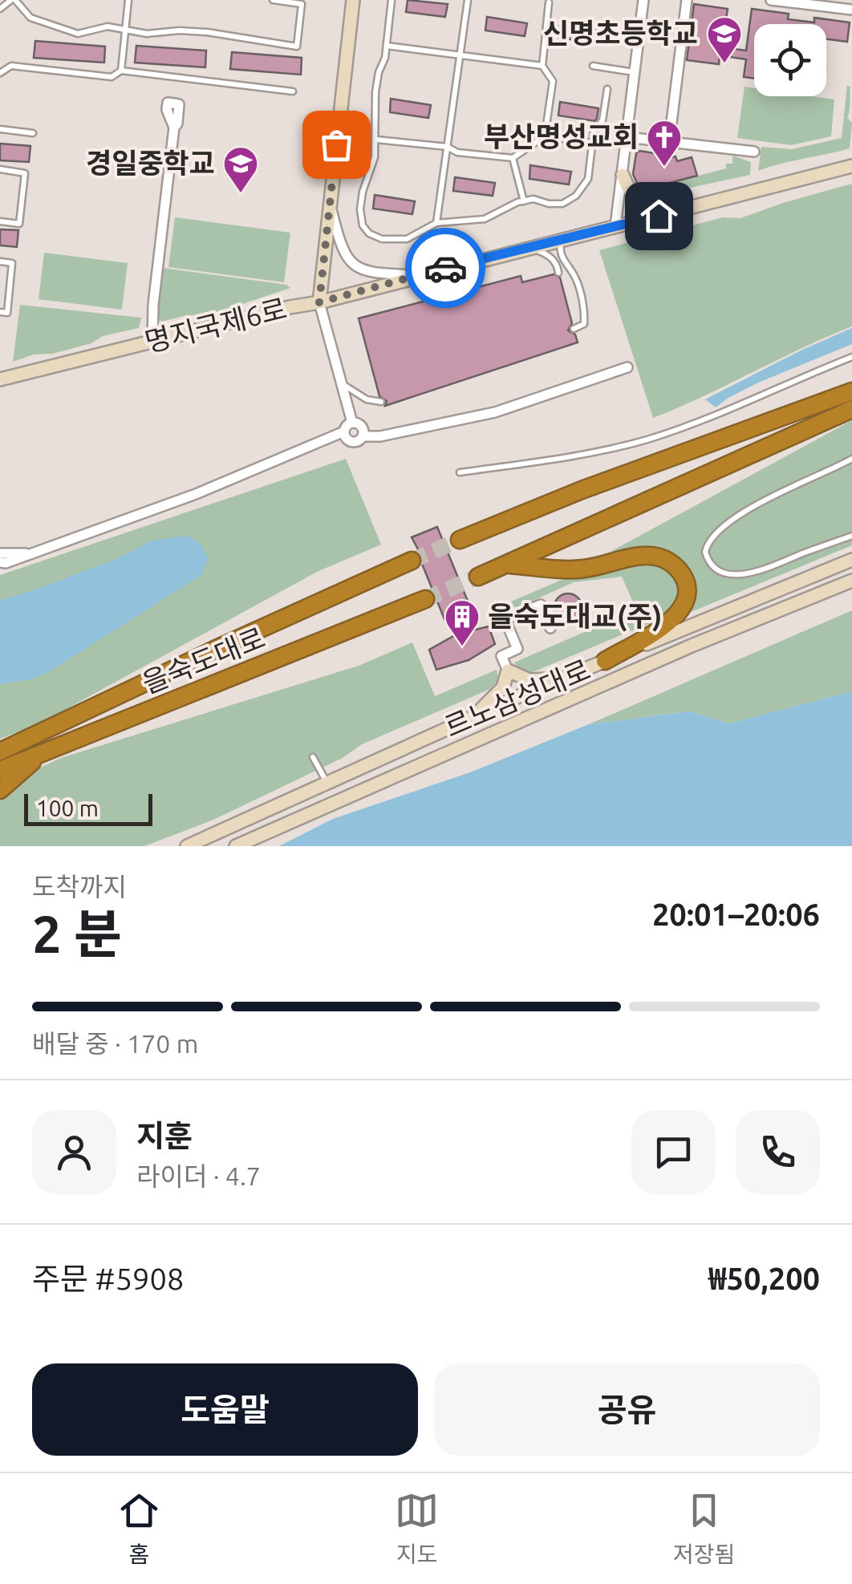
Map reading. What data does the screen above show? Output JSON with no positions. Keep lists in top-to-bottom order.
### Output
{
  "streets": {
    "highway": ["을숙도대로"],
    "main road": ["명지국제6로", "르노삼성대로"]
  },
  "places": {
    "school or university": ["신명초등학교", "경일중학교"],
    "church": ["부산명성교회"],
    "building": ["을숙도대교(주)"]
  },
  "scale_bar": "100 m",
  "page": {
    "scale": "100 m",
    "heading": ["2 분", "도착까지", "20:01–20:06"],
    "panel": [
      "지훈",
      "라이더 · 4.7",
      "주문 #5908",
      "₩50,200"
    ],
    "bar": "배달 중 · 170 m",
    "buttons": ["도움말", "공유"],
    "tabs": ["홈", "지도", "저장됨"]
  }
}
